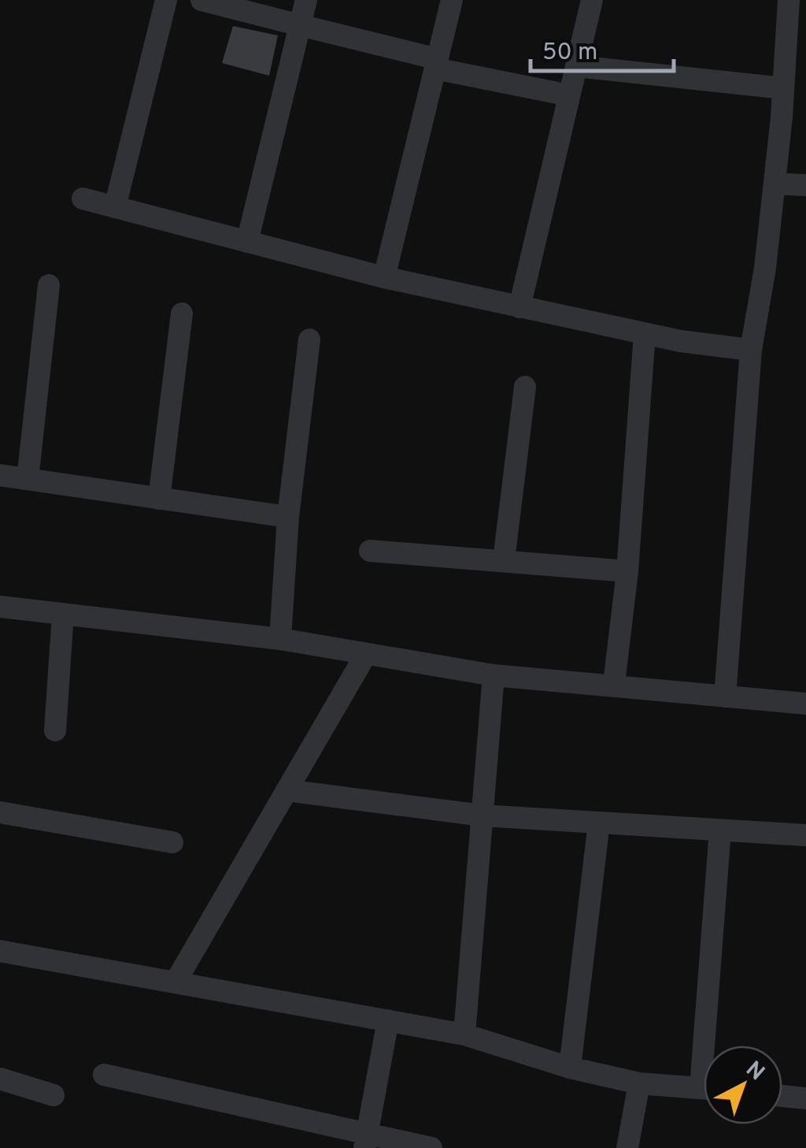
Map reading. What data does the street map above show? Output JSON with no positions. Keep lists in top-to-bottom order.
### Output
{
  "scale_bar": "50 m",
  "north": "top right"
}
